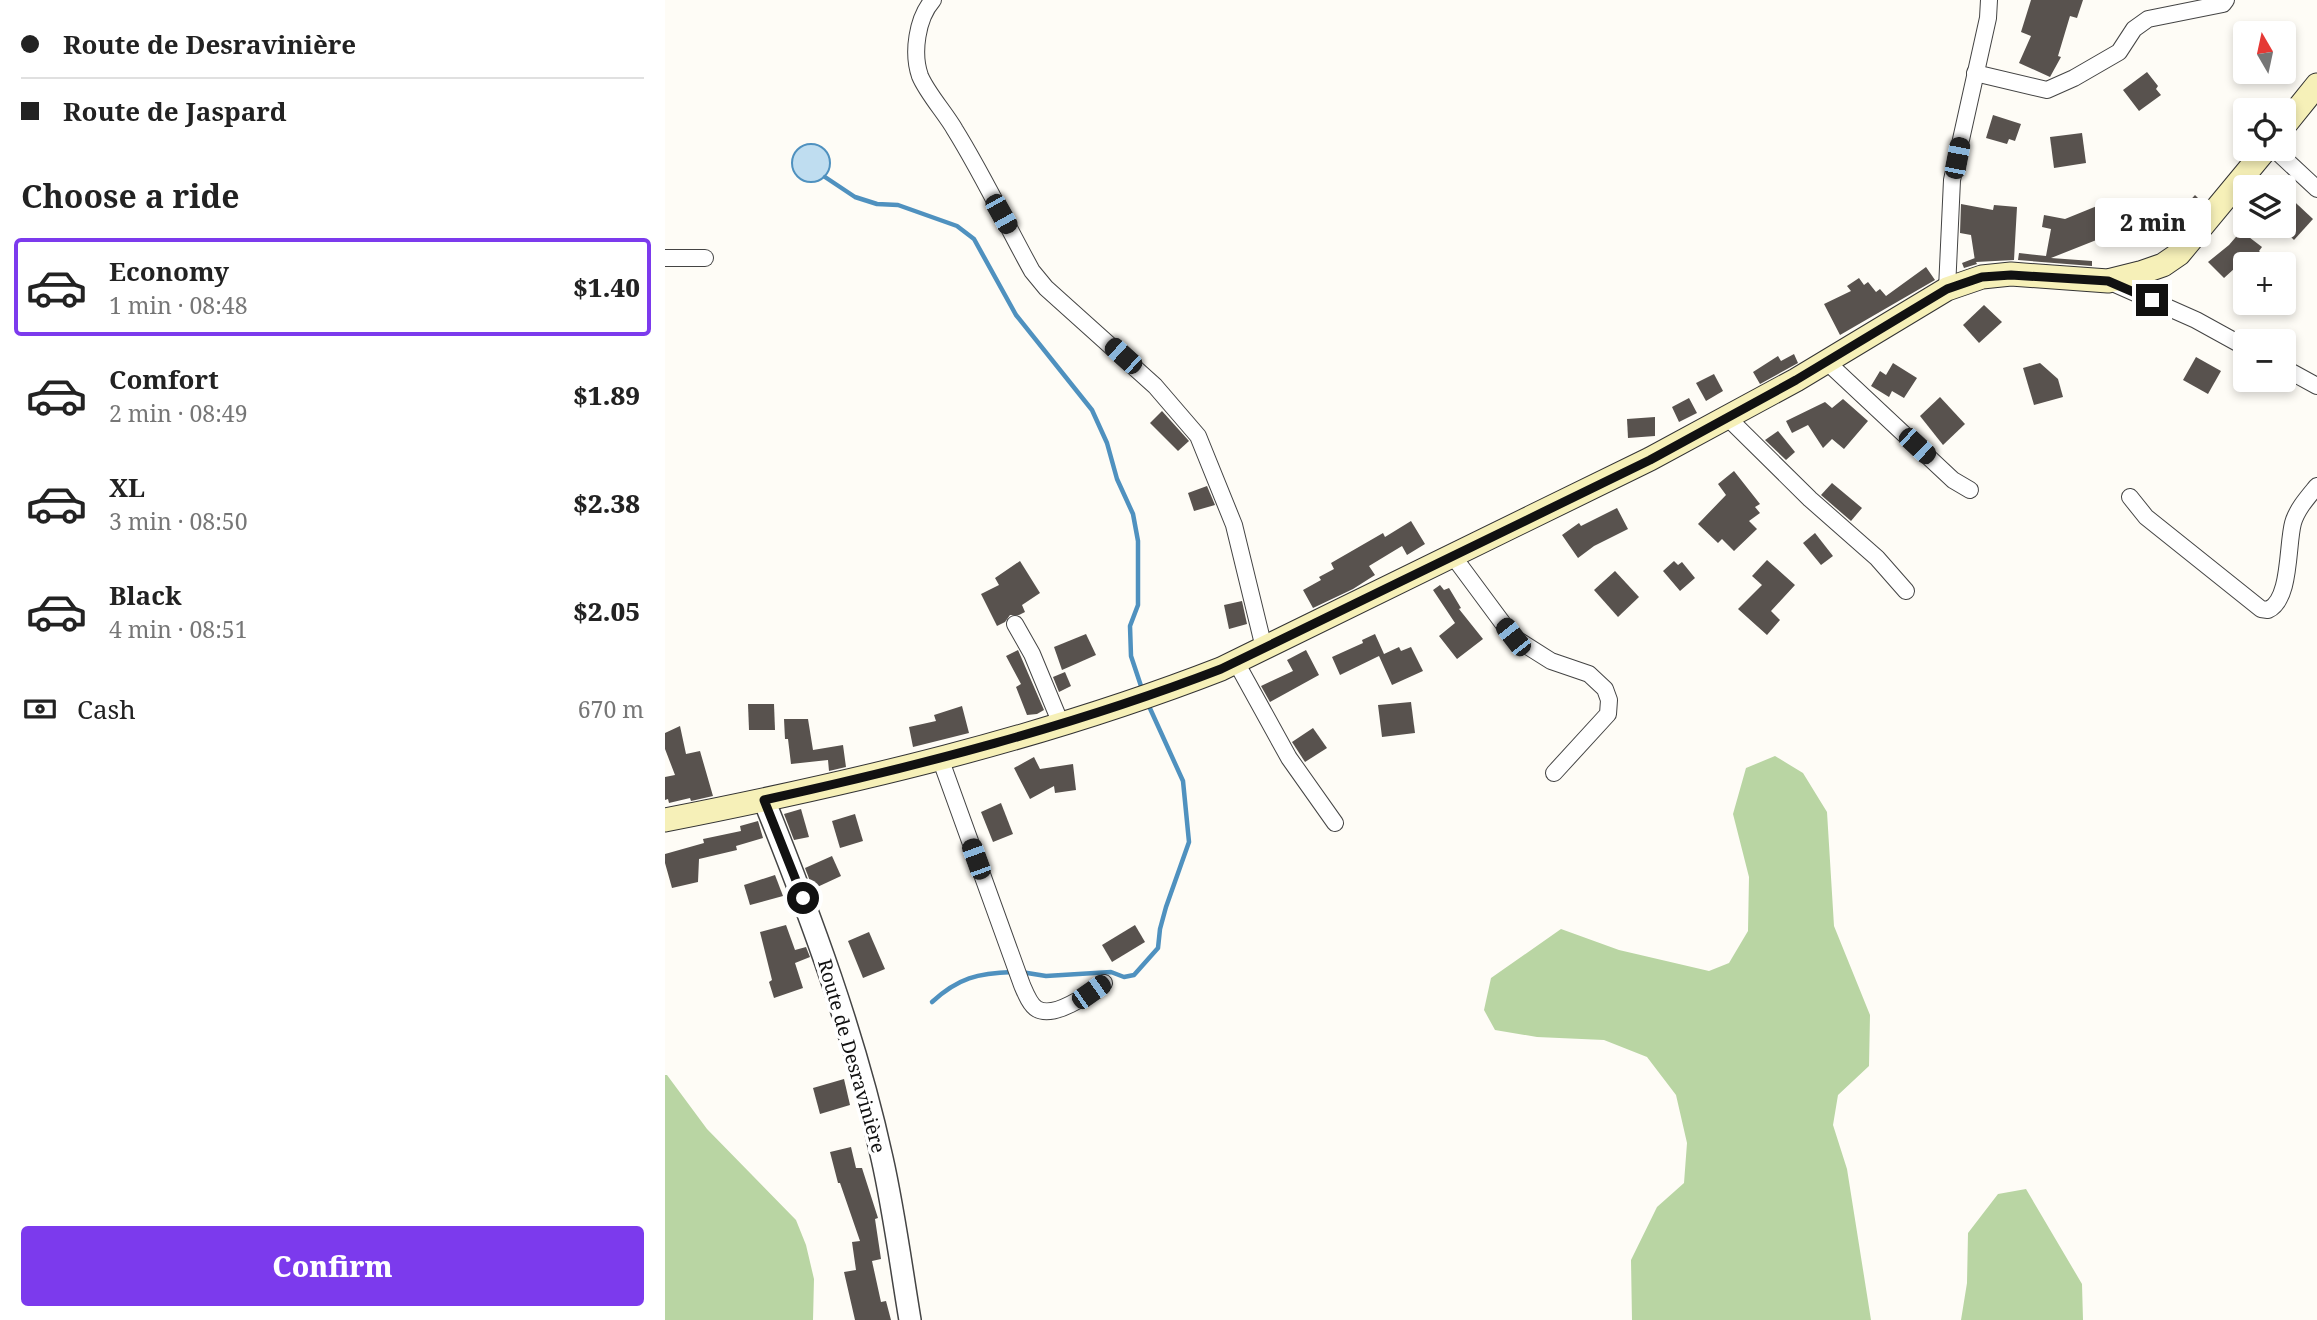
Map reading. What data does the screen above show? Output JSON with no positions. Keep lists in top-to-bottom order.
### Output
{
  "streets": {
    "street": ["Route de Desravinière"]
  },
  "north": "top",
  "page": {
    "banner": ["Route de Desravinière", "Route de Jaspard"],
    "map_buttons": ["+", "−"],
    "heading": "Choose a ride",
    "bubble": "2 min",
    "list": [
      {
        "name": "Economy",
        "note": "1 min · 08:48",
        "value": "$1.40"
      },
      {
        "name": "Comfort",
        "note": "2 min · 08:49",
        "value": "$1.89"
      },
      {
        "name": "XL",
        "note": "3 min · 08:50",
        "value": "$2.38"
      },
      {
        "name": "Black",
        "note": "4 min · 08:51",
        "value": "$2.05"
      }
    ],
    "pay": ["Cash", "670 m"],
    "buttons": "Confirm"
  }
}
